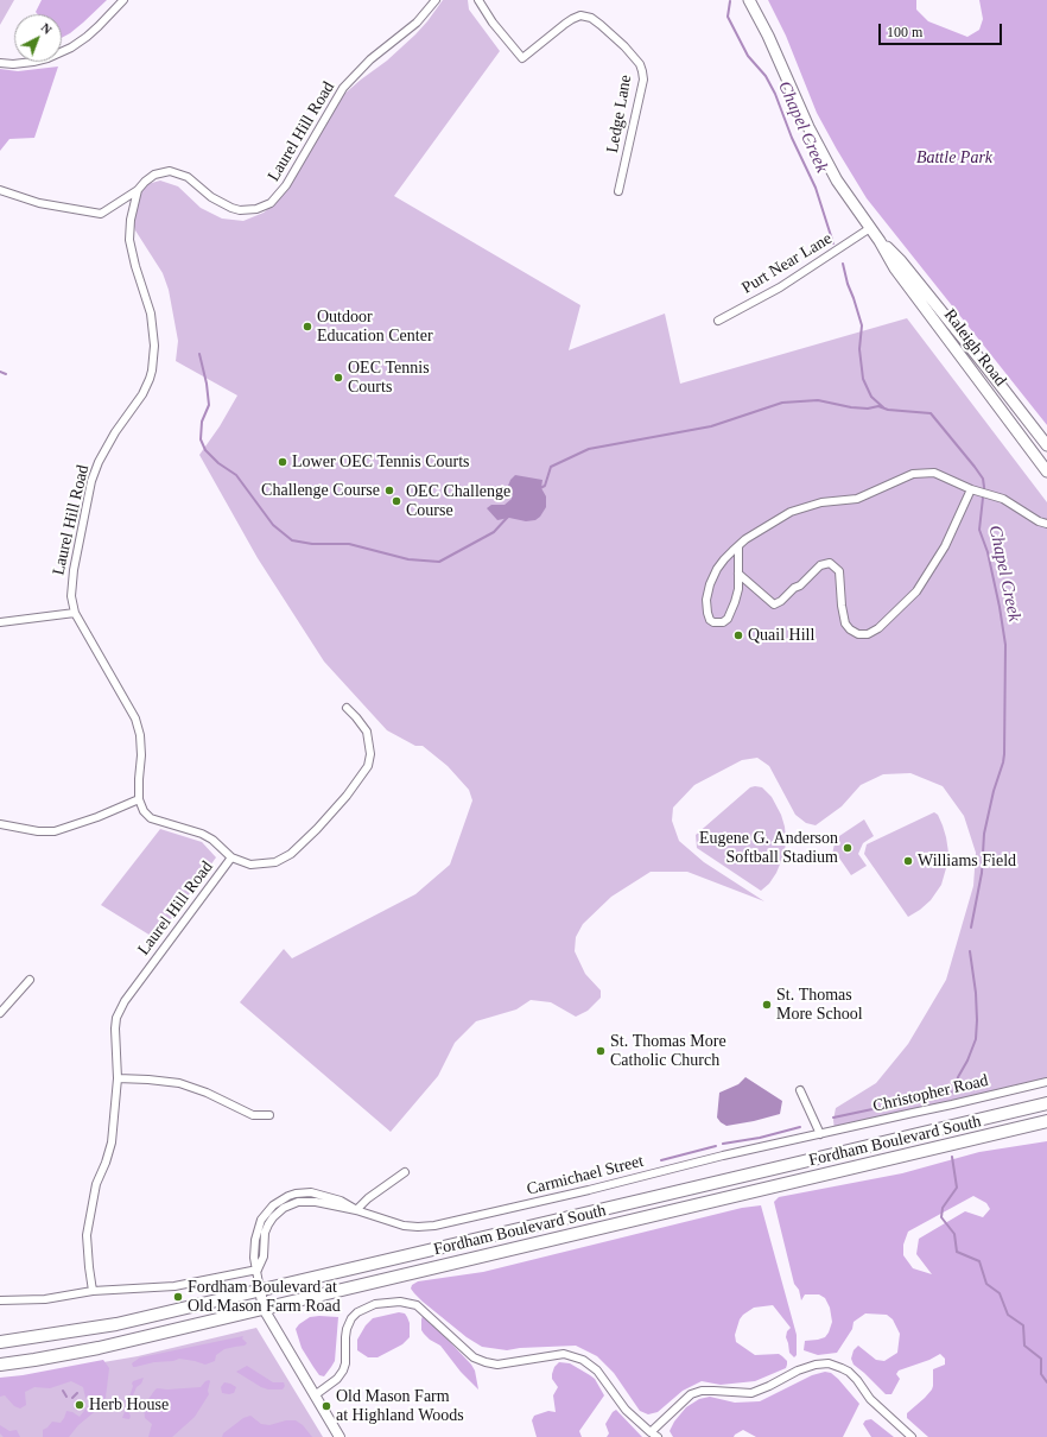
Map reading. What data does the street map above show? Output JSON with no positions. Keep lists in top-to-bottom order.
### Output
{
  "streets": {
    "highway": ["Fordham Boulevard South"],
    "main road": ["Raleigh Road"],
    "street": [
      "Ledge Lane",
      "Laurel Hill Road",
      "Purt Near Lane",
      "Christopher Road",
      "Carmichael Street"
    ]
  },
  "crossings": [
    ["Purt Near Lane", "Raleigh Road"],
    ["Christopher Road", "Carmichael Street"]
  ],
  "water": ["Chapel Creek"],
  "parks": ["Battle Park"],
  "places": [
    "Outdoor Education Center",
    "OEC Tennis Courts",
    "Lower OEC Tennis Courts",
    "Challenge Course",
    "OEC Challenge Course",
    "Quail Hill",
    "Eugene G. Anderson Softball Stadium",
    "Williams Field",
    "St. Thomas More School",
    "St. Thomas More Catholic Church",
    "Fordham Boulevard at Old Mason Farm Road",
    "Herb House",
    "Old Mason Farm at Highland Woods"
  ],
  "scale_bar": "100 m",
  "north": "top right"
}
